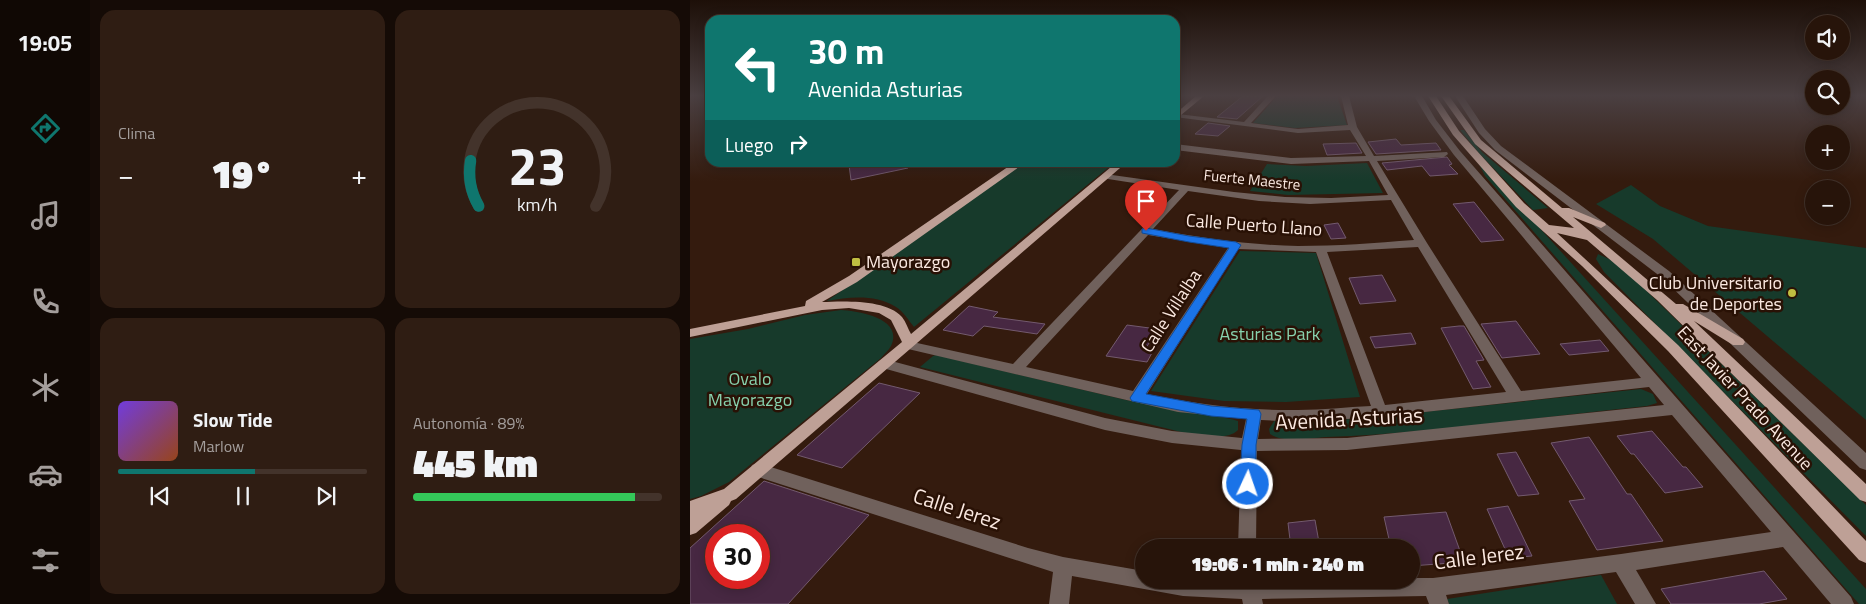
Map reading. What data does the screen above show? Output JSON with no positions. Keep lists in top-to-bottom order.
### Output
{
  "streets": {
    "main road": ["East Javier Prado Avenue"],
    "street": [
      "Fuerte Maestre",
      "Calle Puerto Llano",
      "Calle Villalba",
      "Avenida Asturias",
      "Calle Jerez"
    ]
  },
  "crossings": [
    ["Calle Puerto Llano", "Calle Villalba"],
    ["Calle Villalba", "Avenida Asturias"]
  ],
  "parks": ["Asturias Park", "Ovalo Mayorazgo"],
  "places": {
    "transit": ["Mayorazgo"],
    "other": ["Club Universitario de Deportes"]
  },
  "page": {
    "tabs": "19:05",
    "tile": [
      "Clima",
      ["Autonomía · 89%", "445 km"]
    ],
    "map_buttons": ["+", "−"],
    "turn": ["30 m", "Avenida Asturias"],
    "then": "Luego",
    "heat": ["−", "19°", "+"],
    "song": ["Slow Tide", "Marlow"],
    "limit": "30",
    "trip": "19:06 · 1 min · 240 m",
    "gauge": ["23", "km/h"]
  }
}
